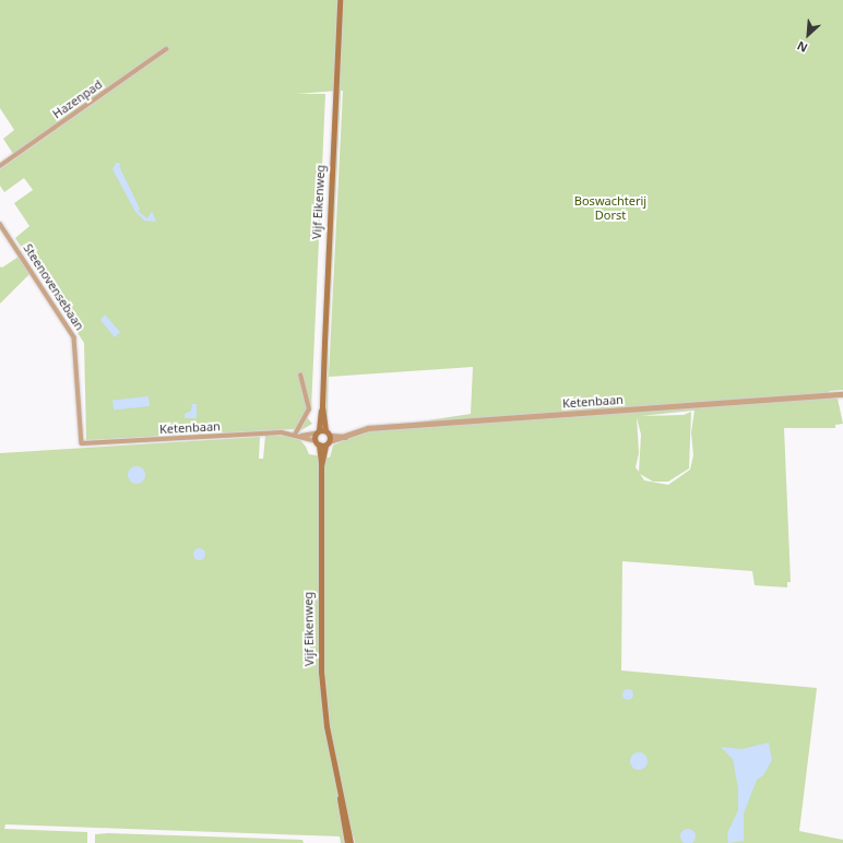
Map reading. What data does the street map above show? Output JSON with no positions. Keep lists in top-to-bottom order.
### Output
{
  "streets": {
    "main road": ["Vijf Eikenweg"],
    "street": ["Hazenpad", "Steenovensebaan", "Ketenbaan"]
  },
  "crossings": [
    ["Vijf Eikenweg", "Ketenbaan"],
    ["Steenovensebaan", "Ketenbaan"]
  ],
  "parks": ["Boswachterij Dorst"],
  "north": "bottom left"
}
